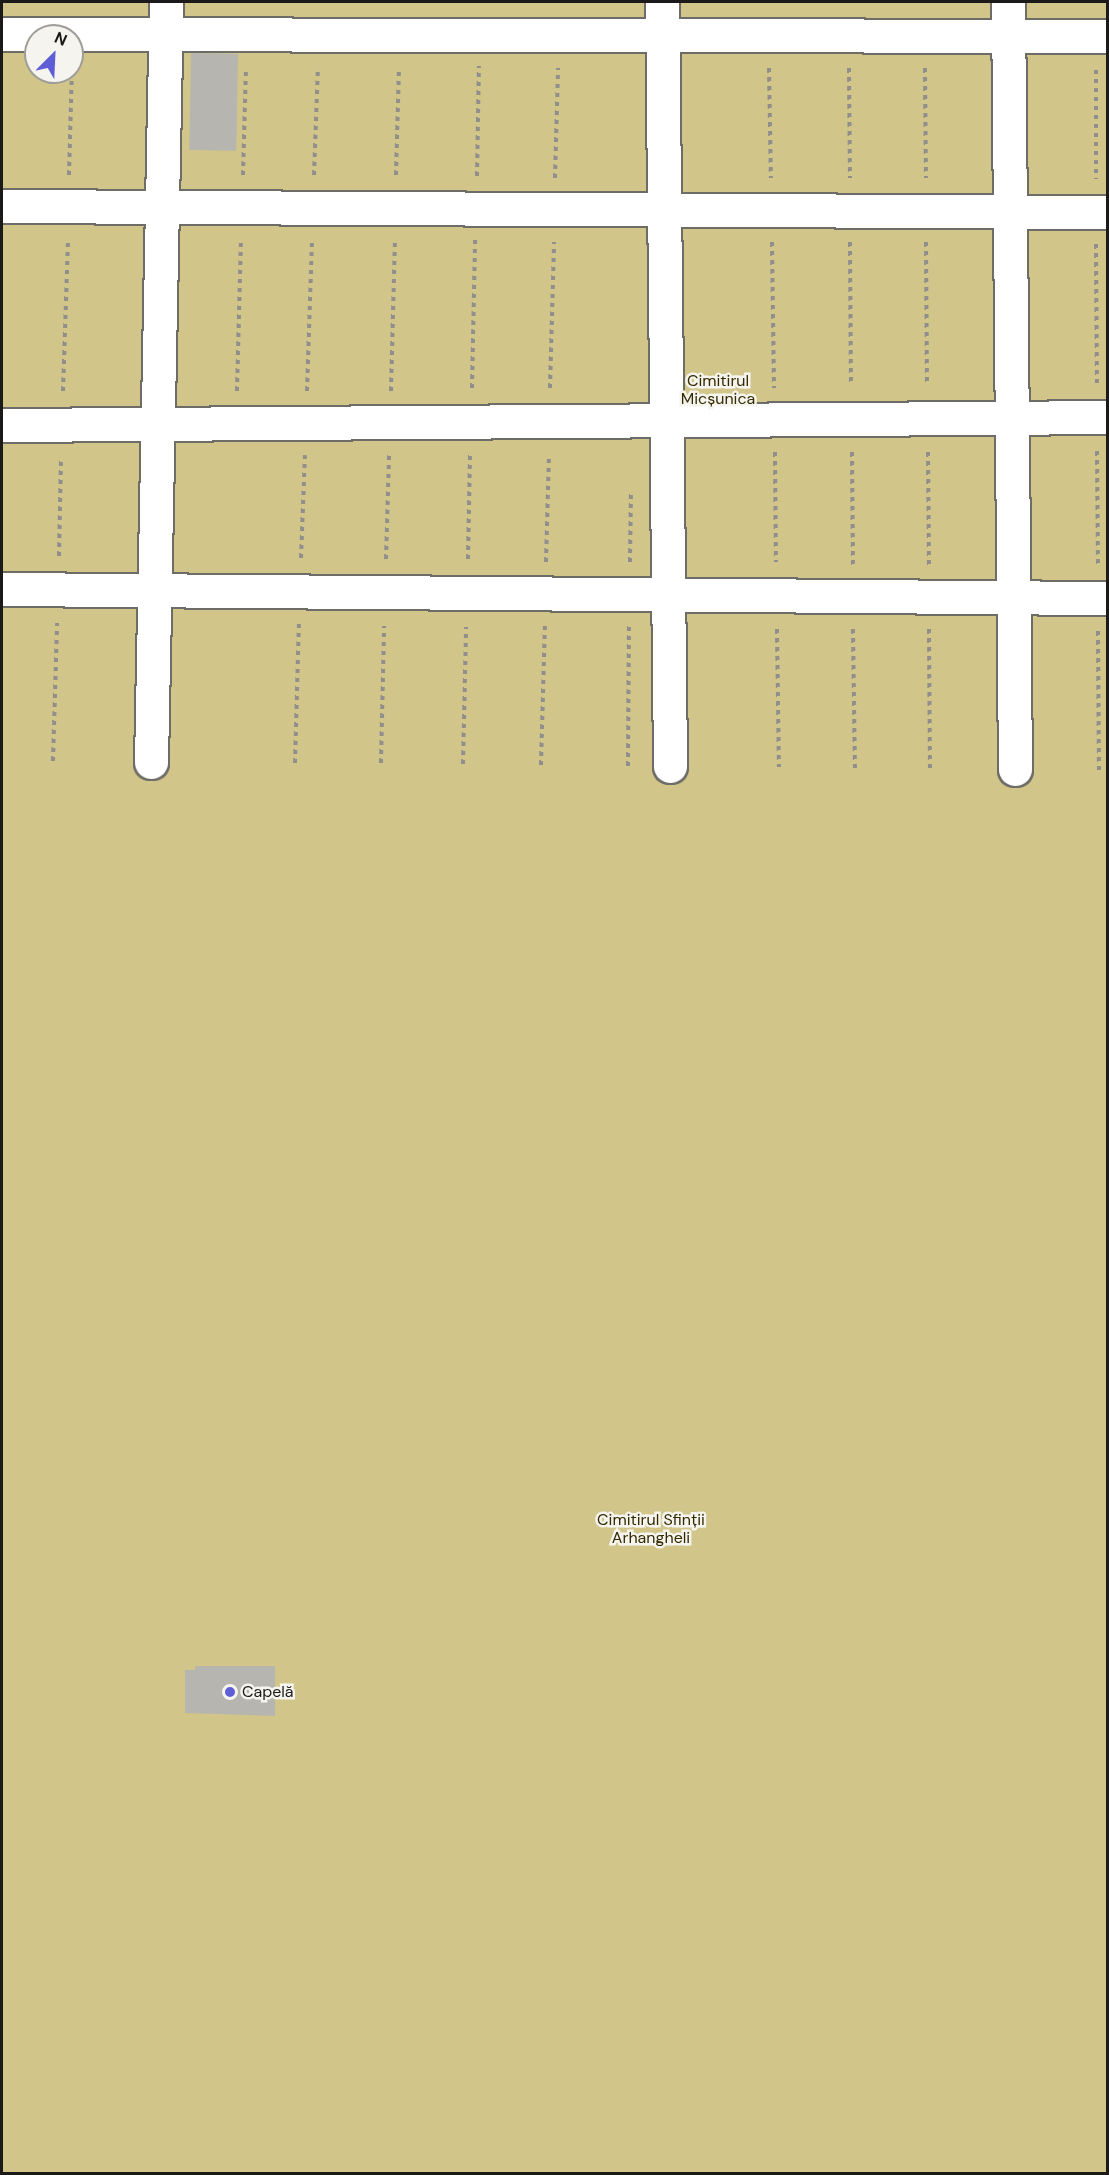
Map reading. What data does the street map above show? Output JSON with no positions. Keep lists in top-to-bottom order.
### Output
{
  "parks": ["Cimitirul Micșunica", "Cimitirul Sfinții Arhangheli"],
  "places": ["Capelă"],
  "north": "top right"
}
